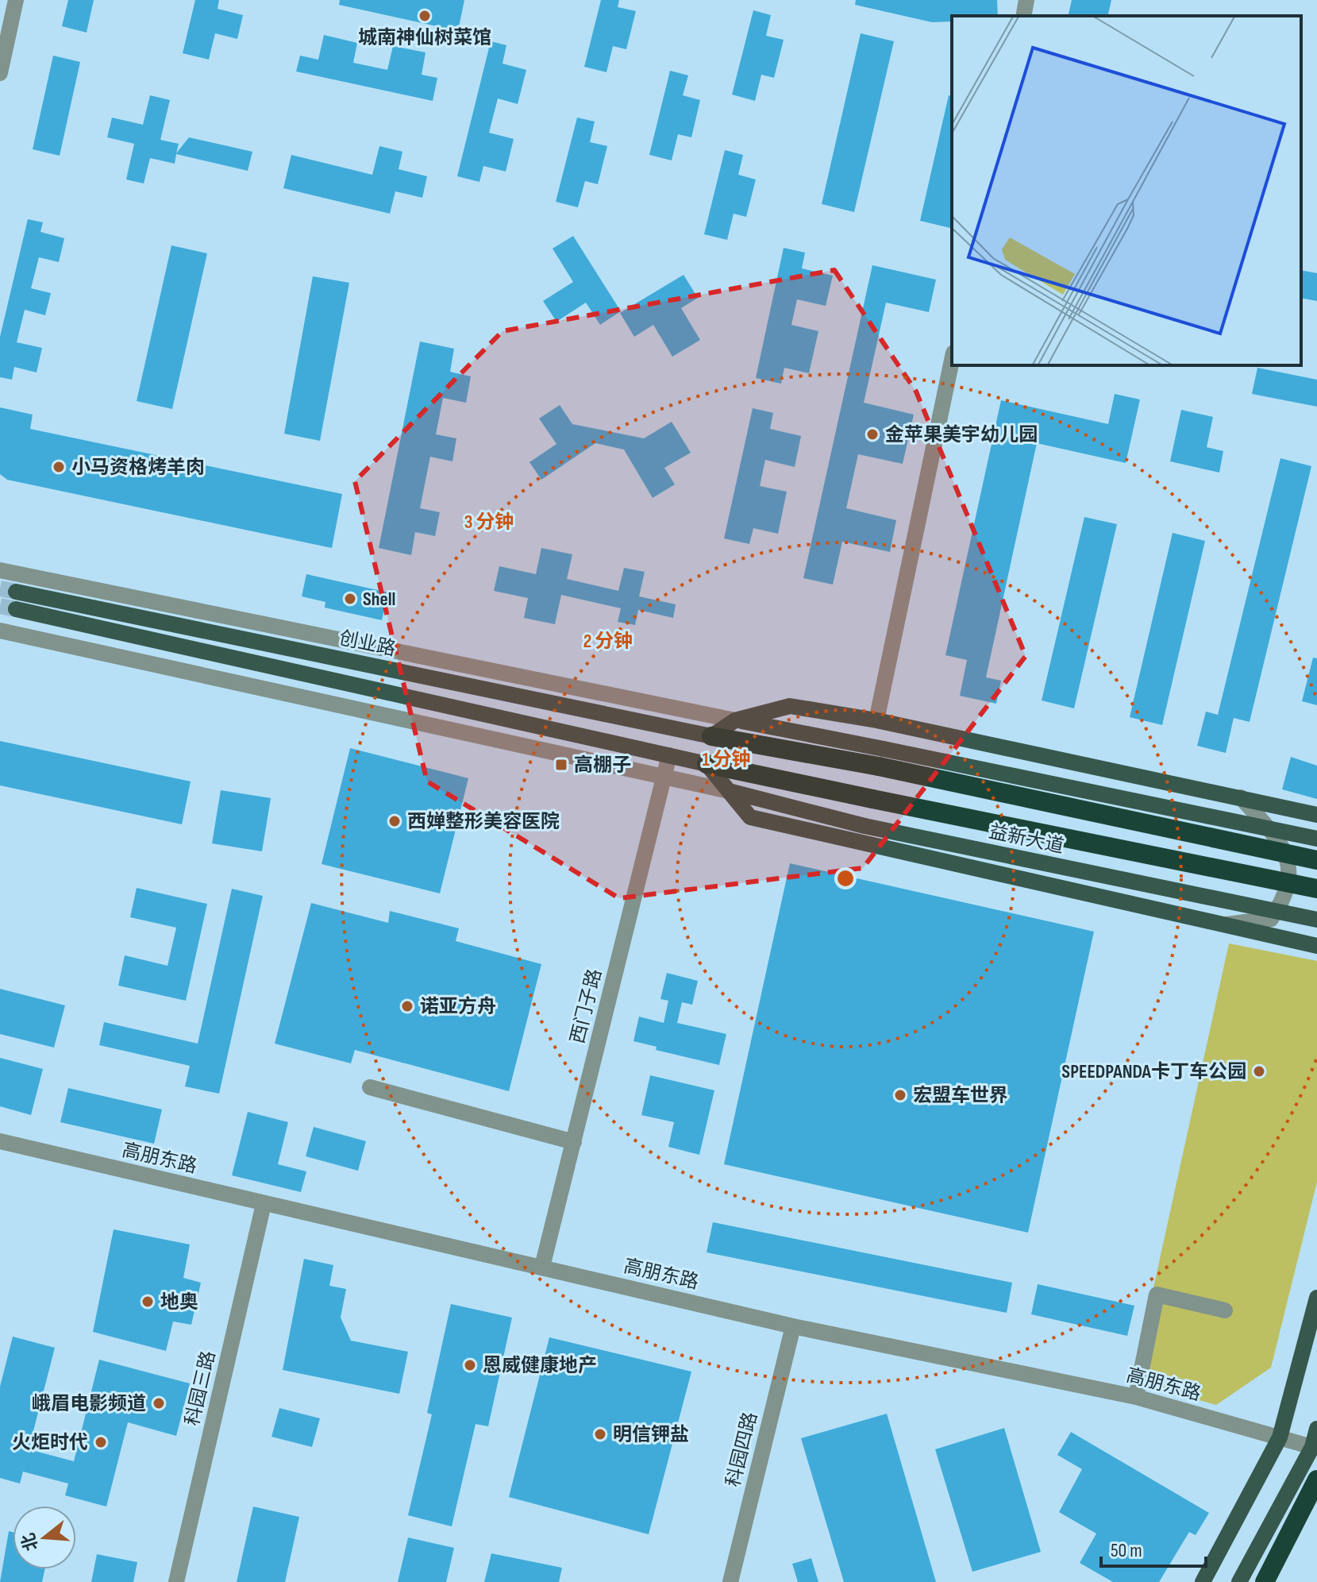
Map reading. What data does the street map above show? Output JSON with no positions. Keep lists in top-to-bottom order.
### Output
{
  "streets": {
    "main road": ["创业路", "益新大道"],
    "street": [
      "西门子路",
      "高朋东路",
      "科园三路",
      "科园四路"
    ]
  },
  "crossings": [
    ["西门子路", "高朋东路"],
    ["高朋东路", "科园三路"],
    ["高朋东路", "科园四路"]
  ],
  "places": {
    "other": [
      "城南神仙树菜馆",
      "金苹果美宇幼儿园",
      "小马资格烤羊肉",
      "Shell",
      "西婵整形美容医院",
      "诺亚方舟",
      "SPEEDPANDA卡丁车公园",
      "宏盟车世界",
      "地奥",
      "恩威健康地产",
      "峨眉电影频道",
      "明信钾盐",
      "火炬时代"
    ],
    "transit": ["高棚子"]
  },
  "scale_bar": "50 m",
  "north": "left",
  "rings": ["3 分钟", "2 分钟", "1 分钟"]
}
